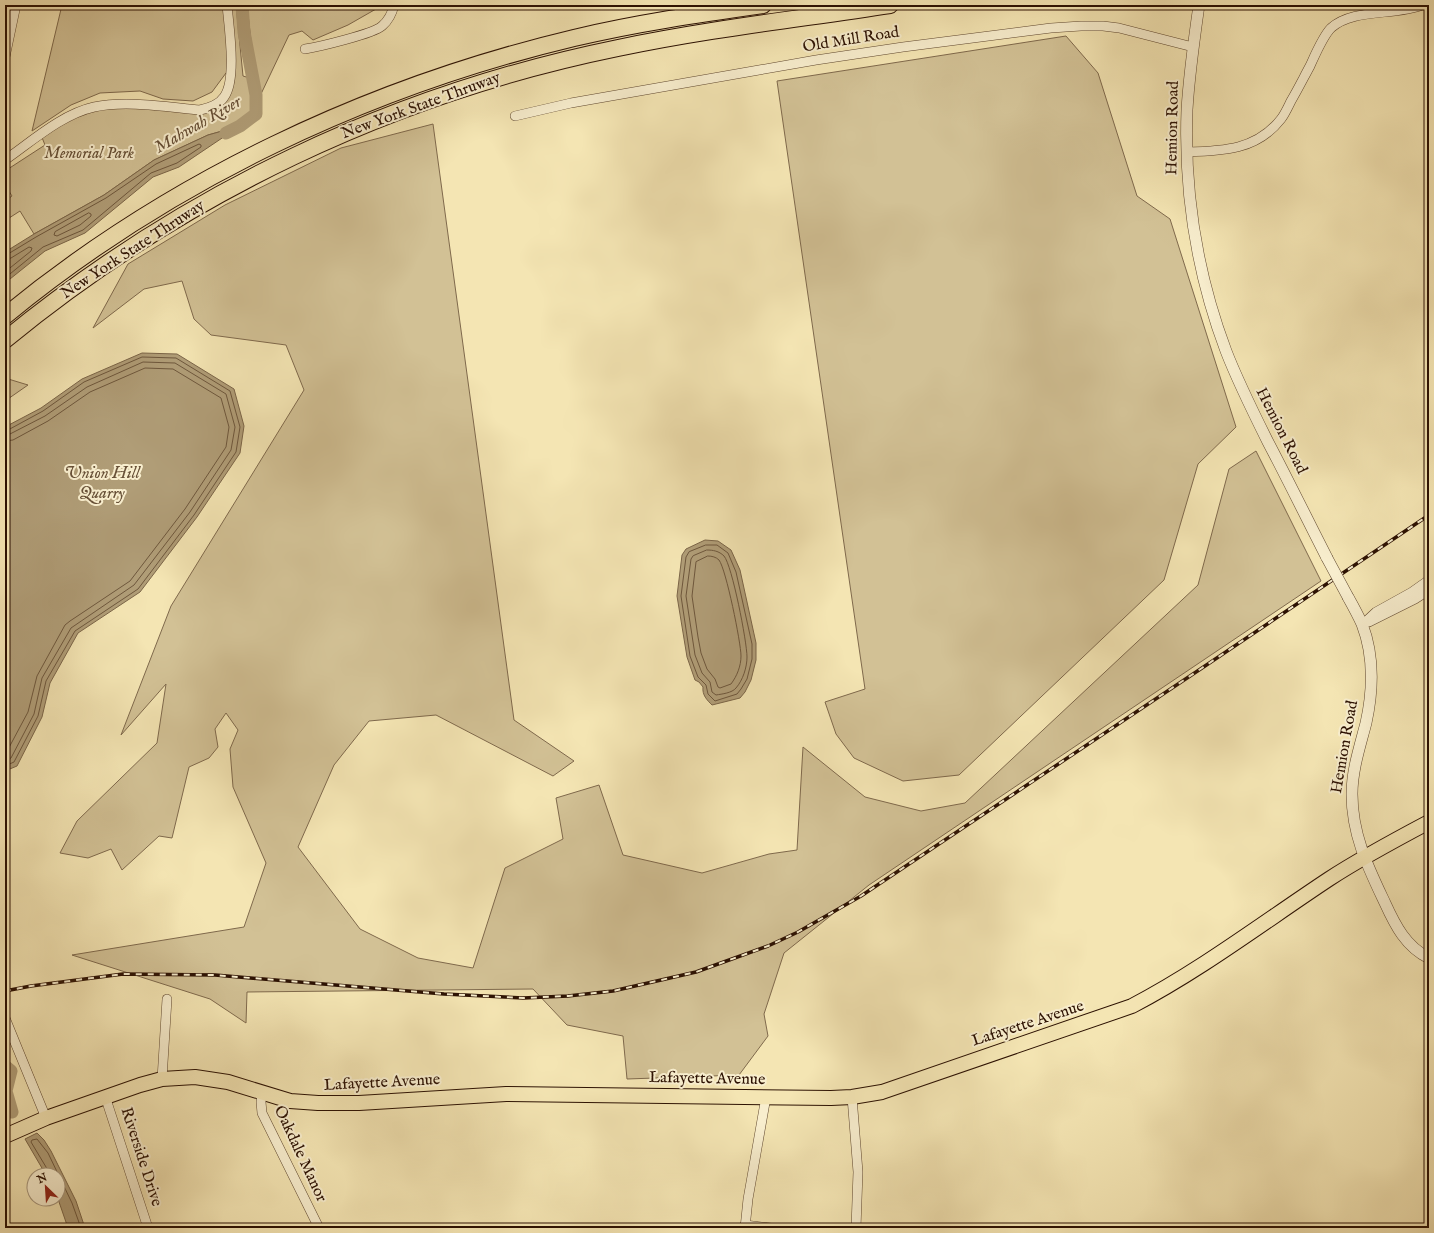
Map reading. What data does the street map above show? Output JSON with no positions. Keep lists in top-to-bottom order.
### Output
{
  "streets": {
    "highway": ["New York State Thruway"],
    "main road": ["Lafayette Avenue"],
    "street": [
      "Old Mill Road",
      "Hemion Road",
      "Oakdale Manor",
      "Riverside Drive"
    ]
  },
  "crossings": [
    ["Old Mill Road", "Hemion Road"],
    ["Hemion Road", "Lafayette Avenue"],
    ["Lafayette Avenue", "Oakdale Manor"],
    ["Lafayette Avenue", "Riverside Drive"]
  ],
  "water": ["Mahwah River", "Union Hill Quarry"],
  "parks": ["Memorial Park"],
  "north": "top left"
}
